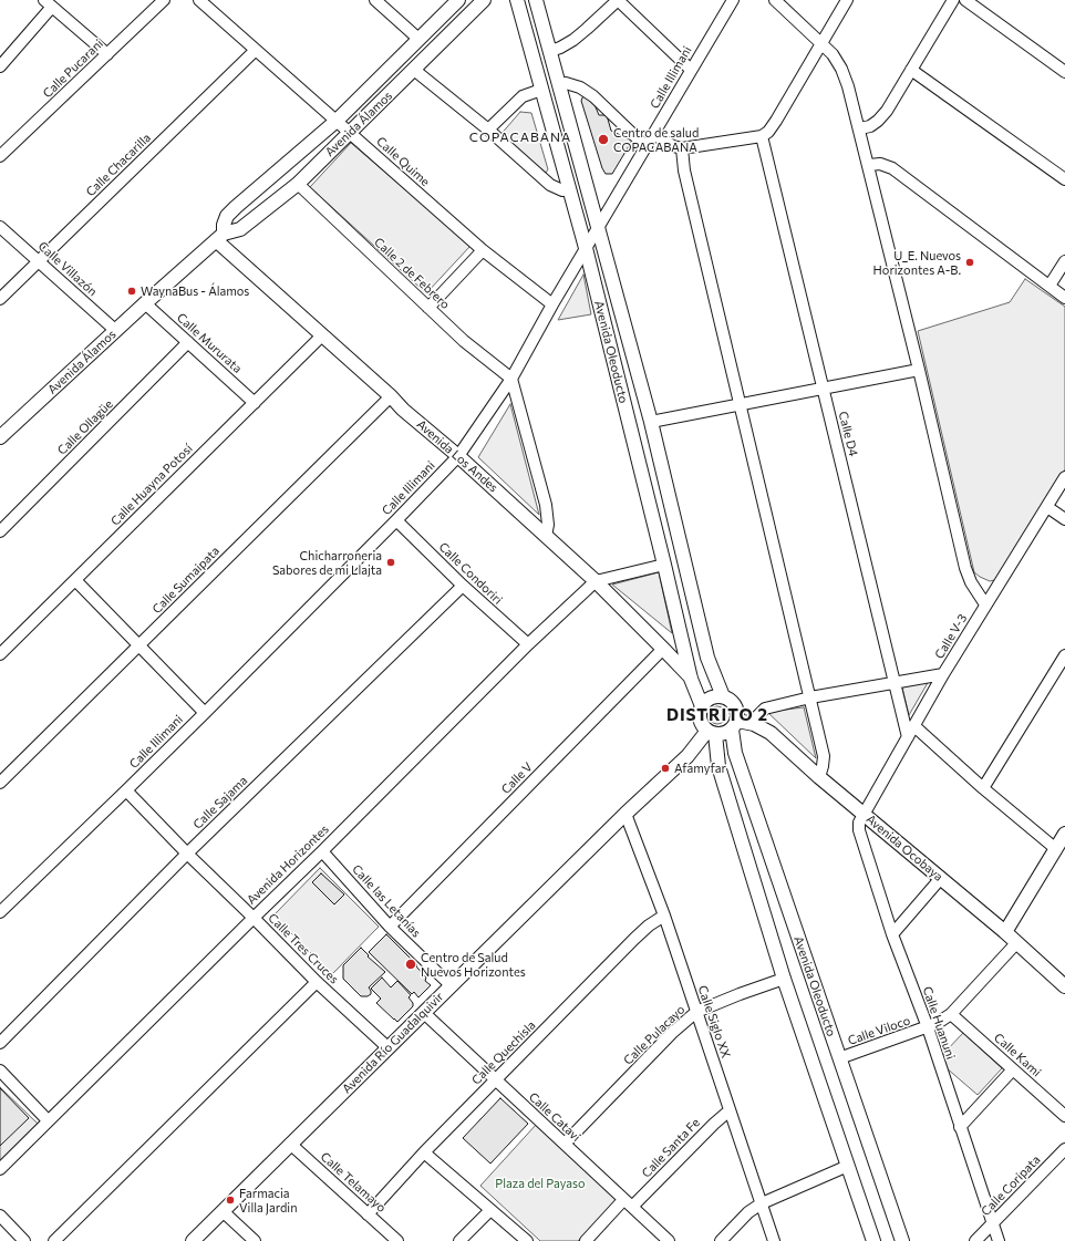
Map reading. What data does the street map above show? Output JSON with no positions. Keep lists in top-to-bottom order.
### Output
{
  "streets": {
    "street": [
      "Calle Pucarani",
      "Calle Illimani",
      "Avenida Álamos",
      "Calle Quime",
      "Calle Chacarilla",
      "Calle Villazón",
      "Calle 2 de Febrero",
      "Calle Mururata",
      "Avenida Oleoducto",
      "Calle Ollagüe",
      "Calle D4",
      "Avenida Los Andes",
      "Calle Huayna Potosí",
      "Calle Condoriri",
      "Calle Sumaipata",
      "Calle V-3",
      "Calle V",
      "Calle Sajama",
      "Avenida Ocobaya",
      "Avenida Horizontes",
      "Calle las Letanías",
      "Calle Tres Cruces",
      "Calle Siglo XX",
      "Calle Huanuni",
      "Calle Viloco",
      "Calle Pulacayo",
      "Avenida Río Guadalquivir",
      "Calle Quechisla",
      "Calle Kami",
      "Calle Catavi",
      "Calle Santa Fe",
      "Calle Telamayo",
      "Calle Coripata"
    ]
  },
  "crossings": [
    ["Calle Illimani", "Calle Quime"],
    ["Calle Illimani", "Calle 2 de Febrero"],
    ["Calle Illimani", "Avenida Oleoducto"],
    ["Calle Illimani", "Avenida Los Andes"],
    ["Calle Illimani", "Calle Condoriri"],
    ["Calle Illimani", "Calle Tres Cruces"],
    ["Avenida Álamos", "Calle Quime"],
    ["Avenida Álamos", "Calle Villazón"],
    ["Avenida Álamos", "Calle 2 de Febrero"],
    ["Avenida Álamos", "Calle Mururata"],
    ["Avenida Álamos", "Avenida Los Andes"],
    ["Calle Quime", "Calle Chacarilla"],
    ["Calle Chacarilla", "Calle Villazón"],
    ["Calle Mururata", "Calle Ollagüe"],
    ["Calle Mururata", "Calle Huayna Potosí"],
    ["Avenida Oleoducto", "Avenida Los Andes"],
    ["Avenida Oleoducto", "Avenida Ocobaya"],
    ["Avenida Oleoducto", "Calle Viloco"],
    ["Avenida Oleoducto", "Calle Pulacayo"],
    ["Avenida Oleoducto", "Avenida Río Guadalquivir"],
    ["Calle D4", "Calle V-3"],
    ["Avenida Los Andes", "Calle Huayna Potosí"],
    ["Avenida Los Andes", "Calle Sumaipata"],
    ["Avenida Los Andes", "Calle V"],
    ["Avenida Los Andes", "Avenida Horizontes"],
    ["Calle Condoriri", "Calle Sajama"],
    ["Calle Condoriri", "Avenida Horizontes"],
    ["Calle V-3", "Avenida Ocobaya"],
    ["Calle V-3", "Calle Huanuni"],
    ["Calle V", "Calle las Letanías"],
    ["Calle Sajama", "Calle Tres Cruces"],
    ["Avenida Ocobaya", "Calle Huanuni"],
    ["Avenida Ocobaya", "Calle Viloco"],
    ["Avenida Ocobaya", "Avenida Río Guadalquivir"],
    ["Avenida Horizontes", "Calle las Letanías"],
    ["Avenida Horizontes", "Calle Tres Cruces"],
    ["Calle las Letanías", "Avenida Río Guadalquivir"],
    ["Calle Tres Cruces", "Avenida Río Guadalquivir"],
    ["Calle Siglo XX", "Calle Pulacayo"],
    ["Calle Siglo XX", "Avenida Río Guadalquivir"],
    ["Calle Siglo XX", "Calle Quechisla"],
    ["Calle Siglo XX", "Calle Santa Fe"],
    ["Calle Huanuni", "Calle Viloco"],
    ["Calle Huanuni", "Calle Coripata"],
    ["Calle Viloco", "Calle Kami"],
    ["Calle Pulacayo", "Calle Catavi"],
    ["Avenida Río Guadalquivir", "Calle Catavi"],
    ["Avenida Río Guadalquivir", "Calle Telamayo"],
    ["Calle Quechisla", "Calle Catavi"],
    ["Calle Quechisla", "Calle Telamayo"],
    ["Calle Catavi", "Calle Santa Fe"]
  ],
  "districts": ["COPACABANA", "DISTRITO 2"],
  "parks": ["Plaza del Payaso"],
  "places": [
    "Centro de salud COPACABANA",
    "U_E. Nuevos Horizontes A-B.",
    "WaynaBus - Álamos",
    "Chicharroneria Sabores de mi Llajta",
    "Afamyfar",
    "Centro de Salud Nuevos Horizontes",
    "Farmacia Villa Jardin"
  ]
}
